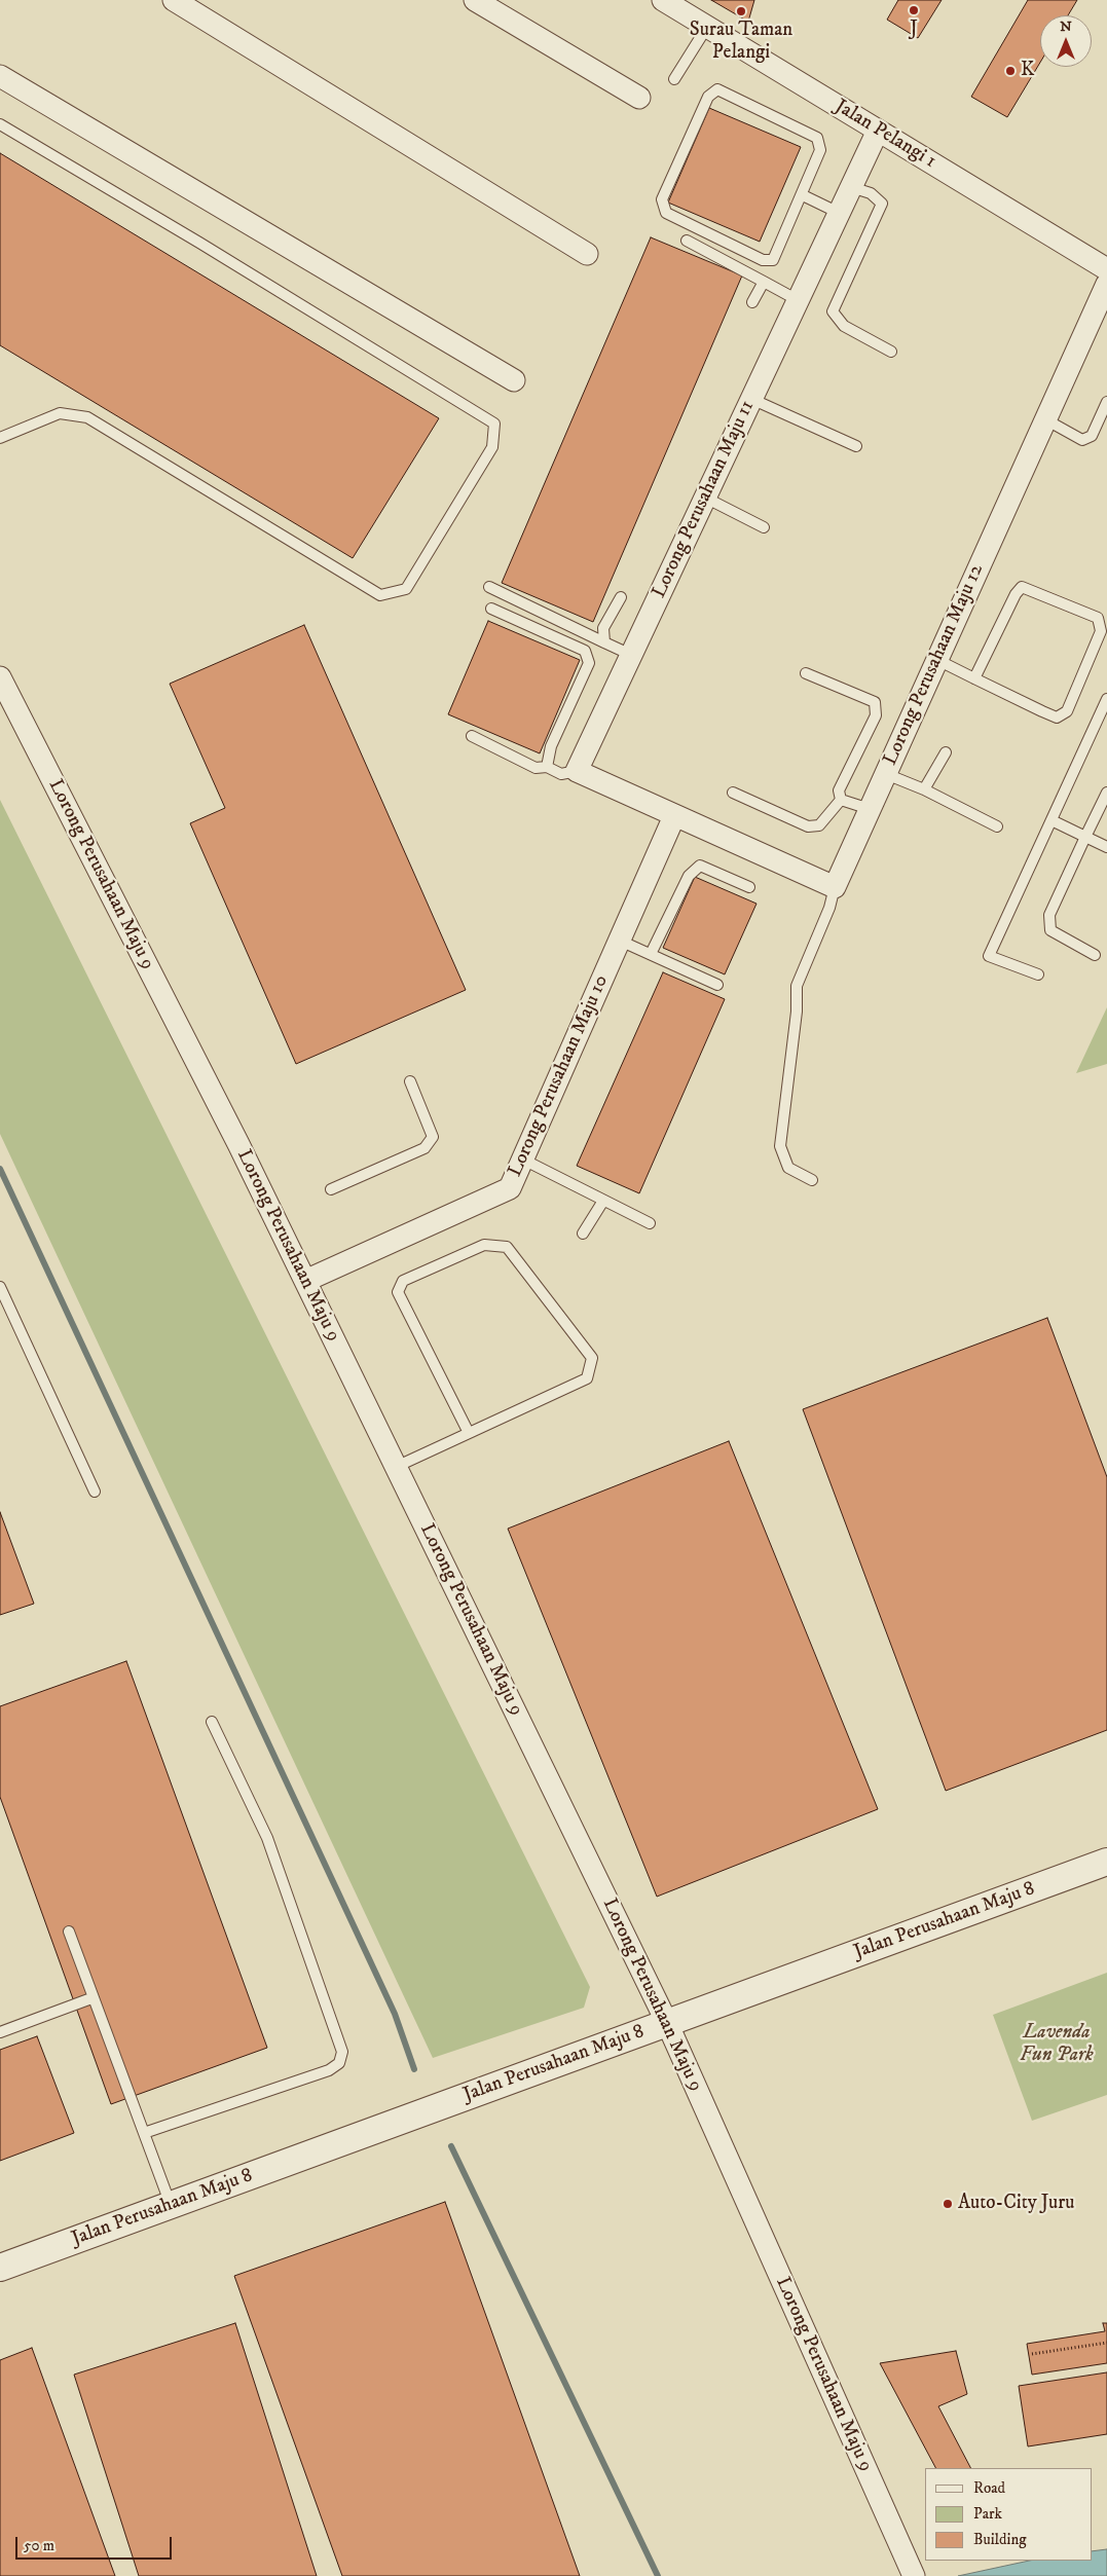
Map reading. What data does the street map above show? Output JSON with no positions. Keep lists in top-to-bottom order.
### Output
{
  "streets": {
    "street": [
      "Jalan Pelangi 1",
      "Lorong Perusahaan Maju 11",
      "Lorong Perusahaan Maju 12",
      "Lorong Perusahaan Maju 9",
      "Lorong Perusahaan Maju 10",
      "Jalan Perusahaan Maju 8"
    ]
  },
  "crossings": [
    ["Jalan Pelangi 1", "Lorong Perusahaan Maju 11"],
    ["Lorong Perusahaan Maju 9", "Lorong Perusahaan Maju 10"],
    ["Lorong Perusahaan Maju 9", "Jalan Perusahaan Maju 8"]
  ],
  "parks": ["Lavenda Fun Park"],
  "places": [
    "J",
    "Surau Taman Pelangi",
    "K",
    "Auto-City Juru"
  ],
  "legend": ["Road", "Park", "Building"],
  "scale_bar": "50 m",
  "north": "top"
}
